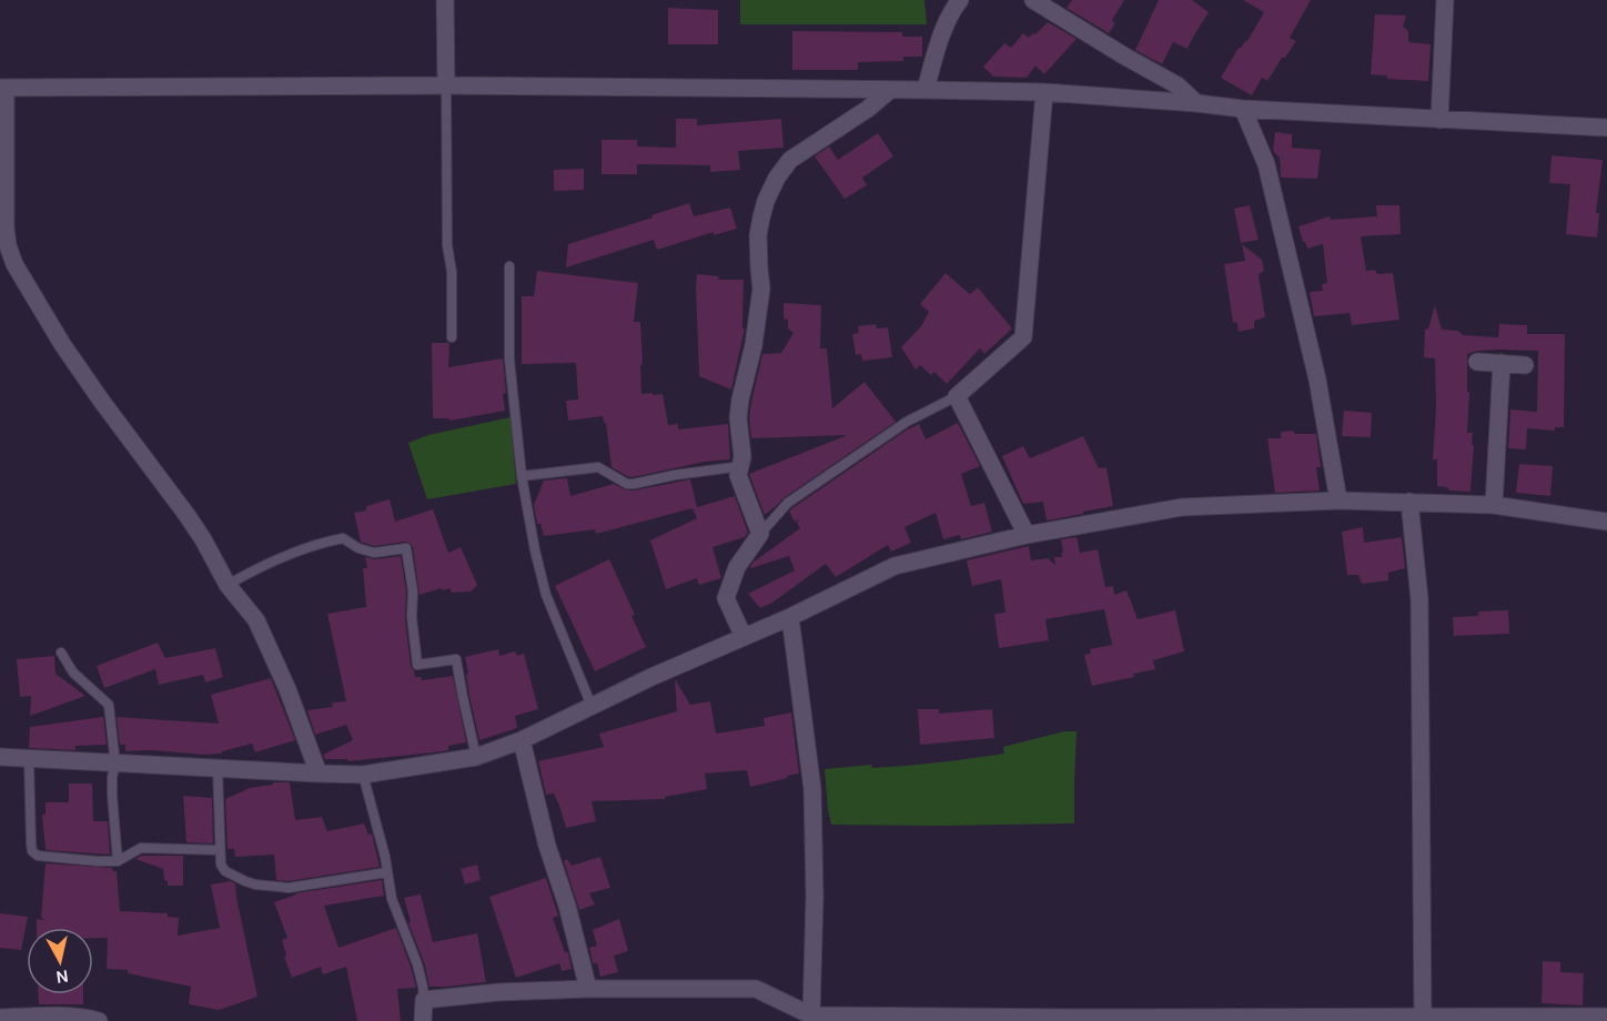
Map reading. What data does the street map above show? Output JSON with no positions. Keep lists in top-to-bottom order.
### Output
{
  "north": "bottom"
}
